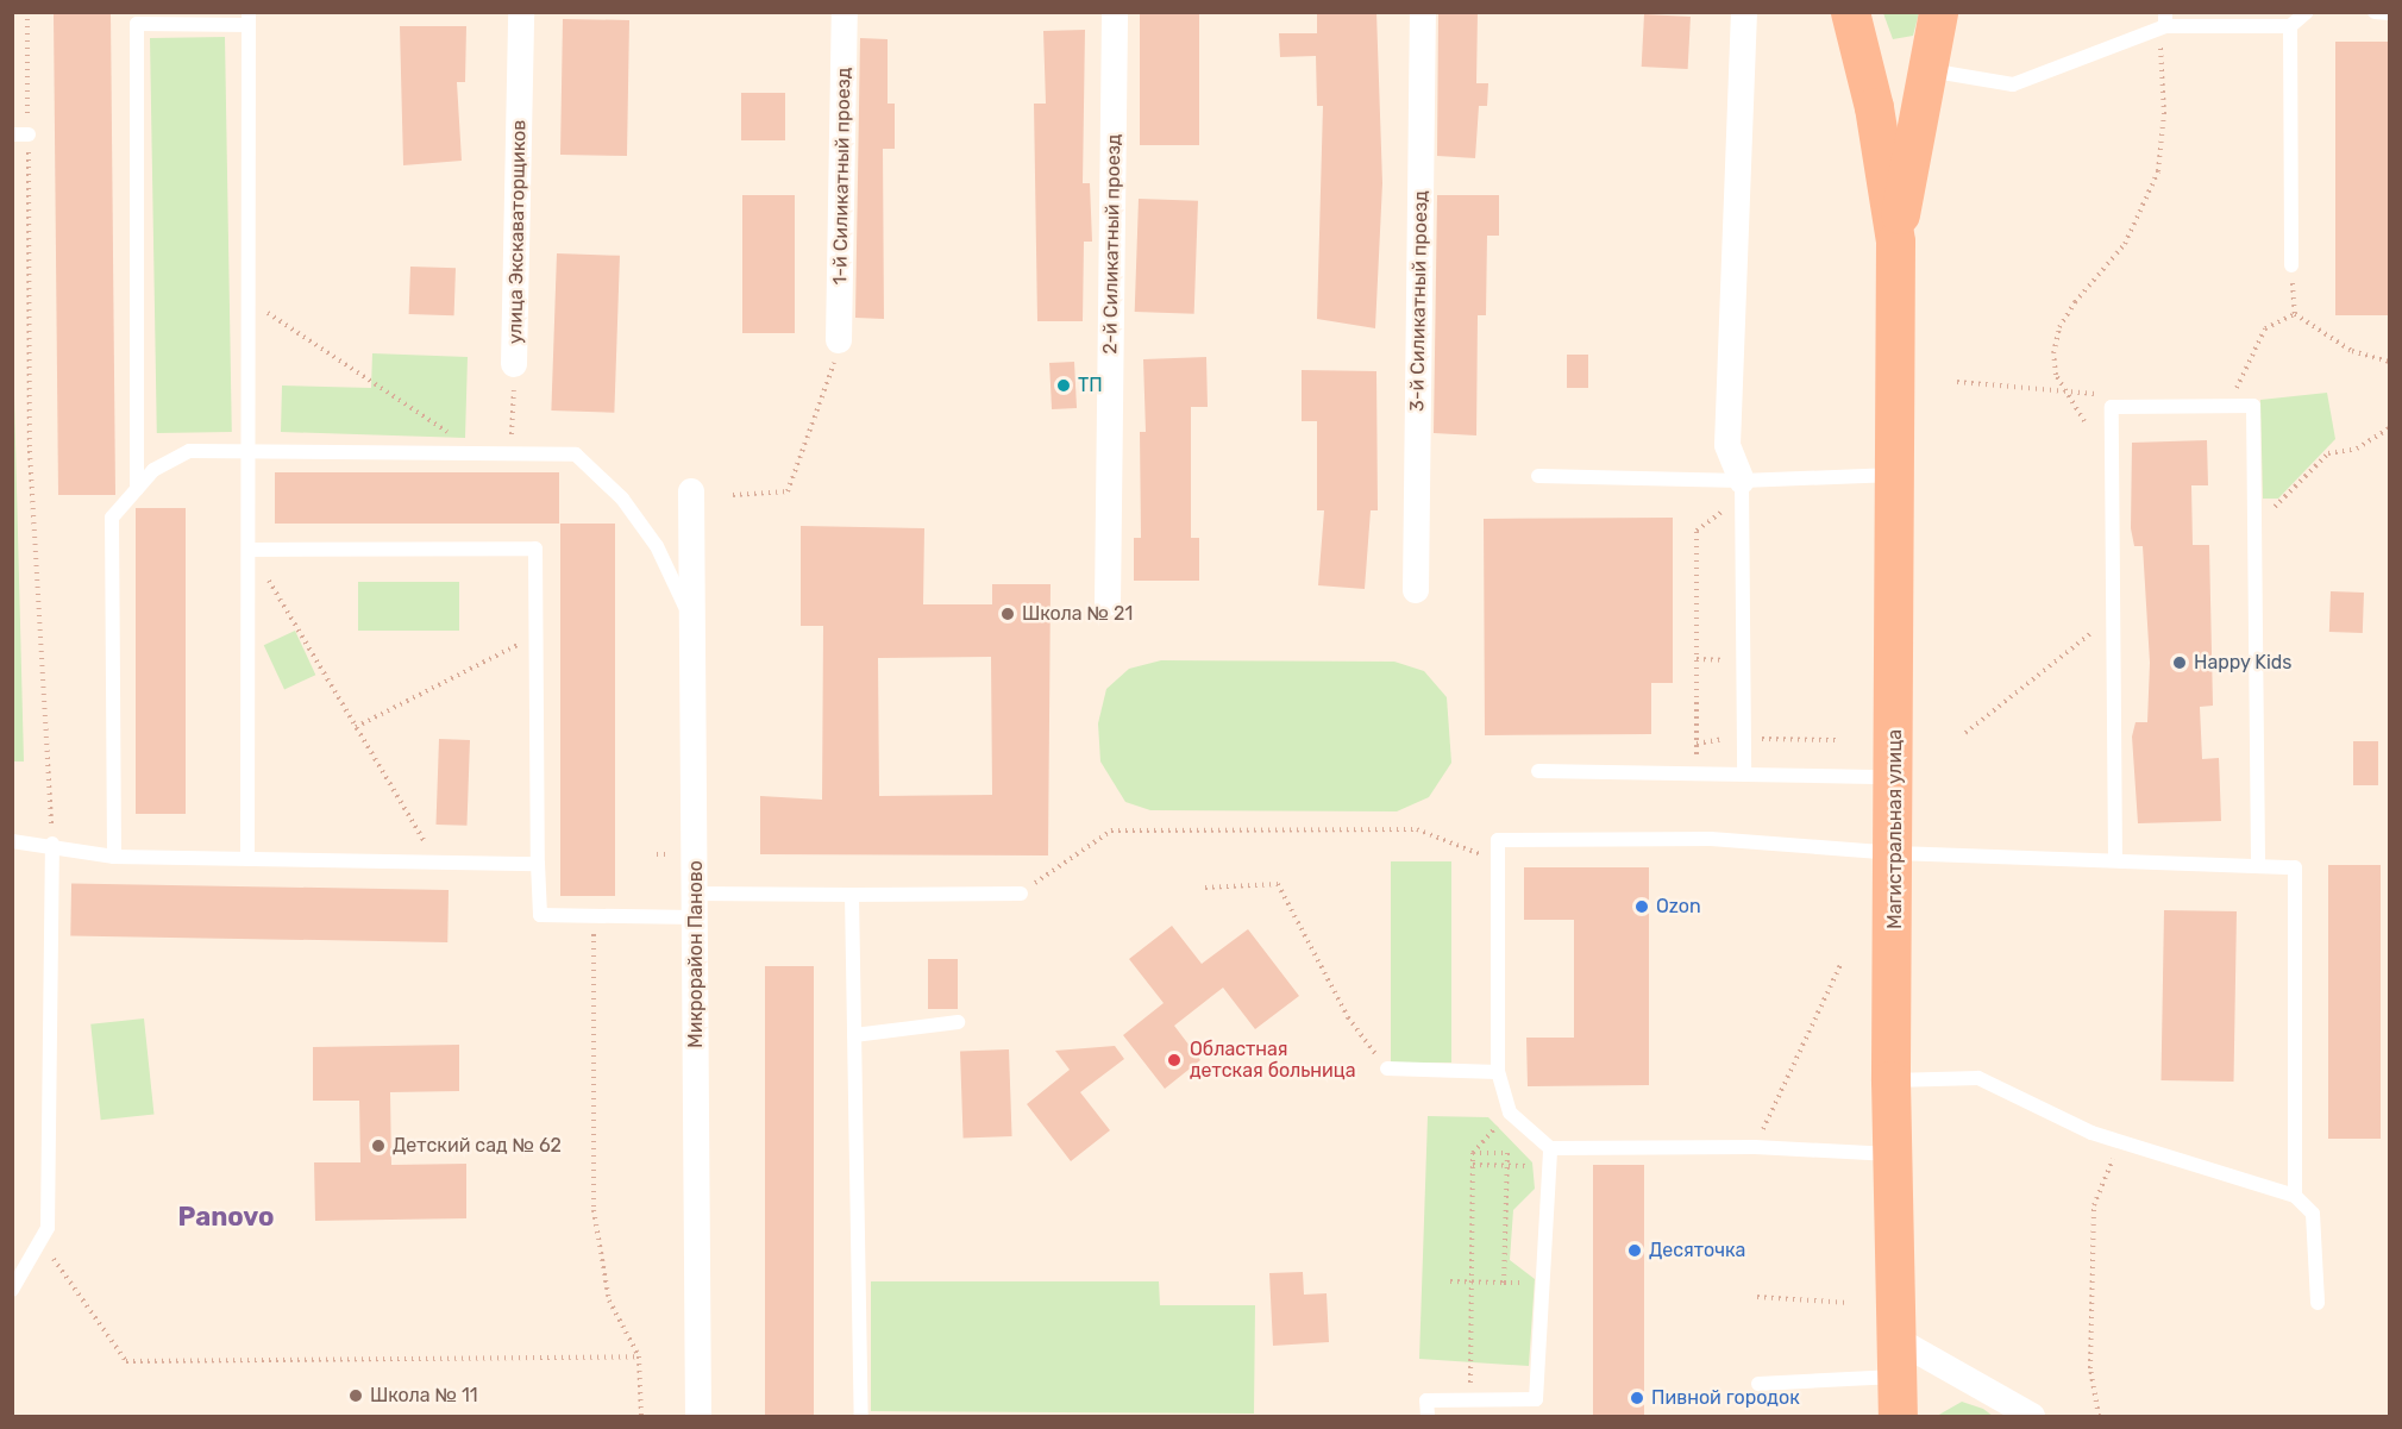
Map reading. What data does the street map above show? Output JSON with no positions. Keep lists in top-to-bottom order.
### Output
{
  "streets": {
    "highway": ["Магистральная улица"],
    "street": [
      "1-й Силикатный проезд",
      "улица Экскаваторщиков",
      "2-й Силикатный проезд",
      "3-й Силикатный проезд",
      "Микрорайон Паново"
    ]
  },
  "districts": ["Panovo"],
  "places": [
    "ТП",
    "Школа № 21",
    "Happy Kids",
    "Ozon",
    "Областная детская больница",
    "Детский сад № 62",
    "Десяточка",
    "Школа № 11",
    "Пивной городок"
  ]
}
